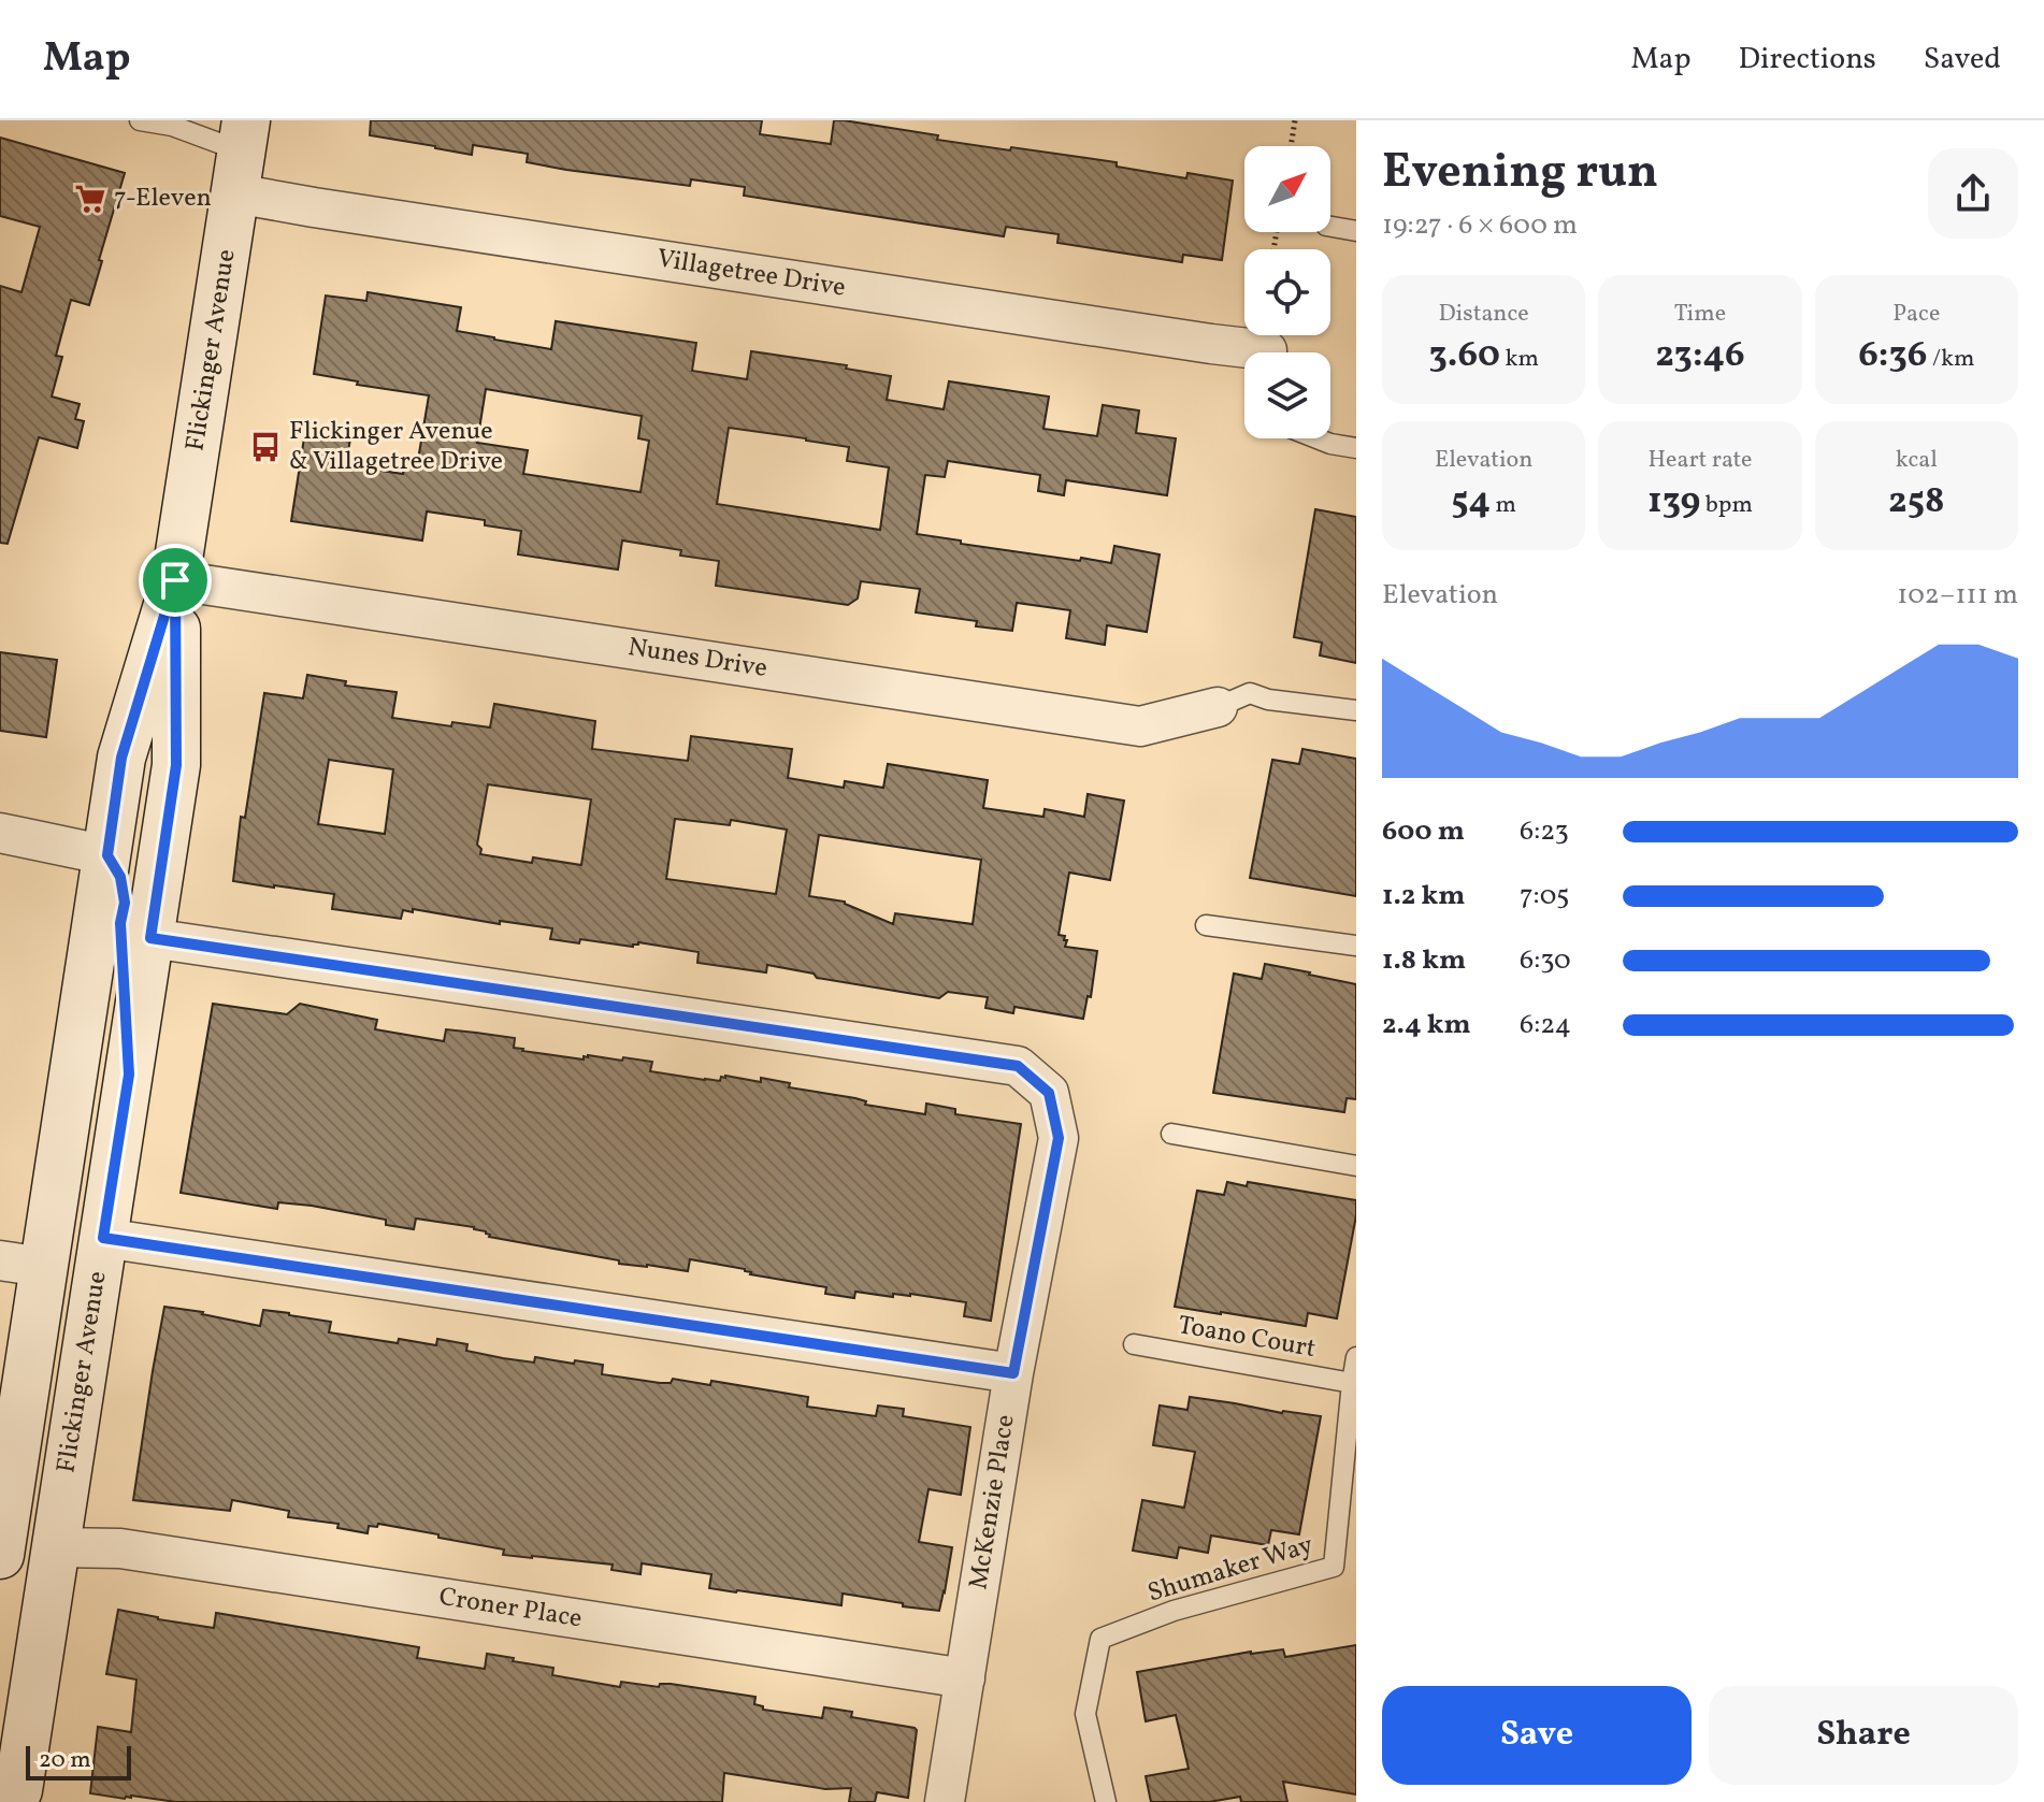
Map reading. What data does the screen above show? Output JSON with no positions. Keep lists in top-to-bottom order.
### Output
{
  "streets": {
    "main road": ["Flickinger Avenue"],
    "street": [
      "Villagetree Drive",
      "Nunes Drive",
      "McKenzie Place",
      "Croner Place"
    ],
    "lane": ["Toano Court", "Shumaker Way"]
  },
  "crossings": [
    ["Villagetree Drive", "Flickinger Avenue"],
    ["Flickinger Avenue", "Nunes Drive"],
    ["Flickinger Avenue", "McKenzie Place"],
    ["Flickinger Avenue", "Croner Place"],
    ["Toano Court", "Shumaker Way"],
    ["McKenzie Place", "Croner Place"]
  ],
  "places": {
    "supermarket": ["7-Eleven"],
    "bus stop": ["Flickinger Avenue & Villagetree Drive"]
  },
  "scale_bar": "20 m",
  "north": "top right",
  "page": {
    "header": "Map",
    "nav": ["Map", "Directions", "Saved"],
    "heading": ["Evening run", "19:27 · 6 × 600 m"],
    "stats": [
      ["Distance", "3.60 km"],
      ["Time", "23:46"],
      ["Pace", "6:36 /km"],
      ["Elevation", "54 m"],
      ["Heart rate", "139 bpm"],
      ["kcal", "258"]
    ],
    "chart": ["Elevation", "102–111 m"],
    "list": [
      {
        "name": "600 m",
        "note": "6:23"
      },
      {
        "name": "1.2 km",
        "note": "7:05"
      },
      {
        "name": "1.8 km",
        "note": "6:30"
      },
      {
        "name": "2.4 km",
        "note": "6:24"
      }
    ],
    "buttons": ["Save", "Share"],
    "scale": "20 m"
  }
}
